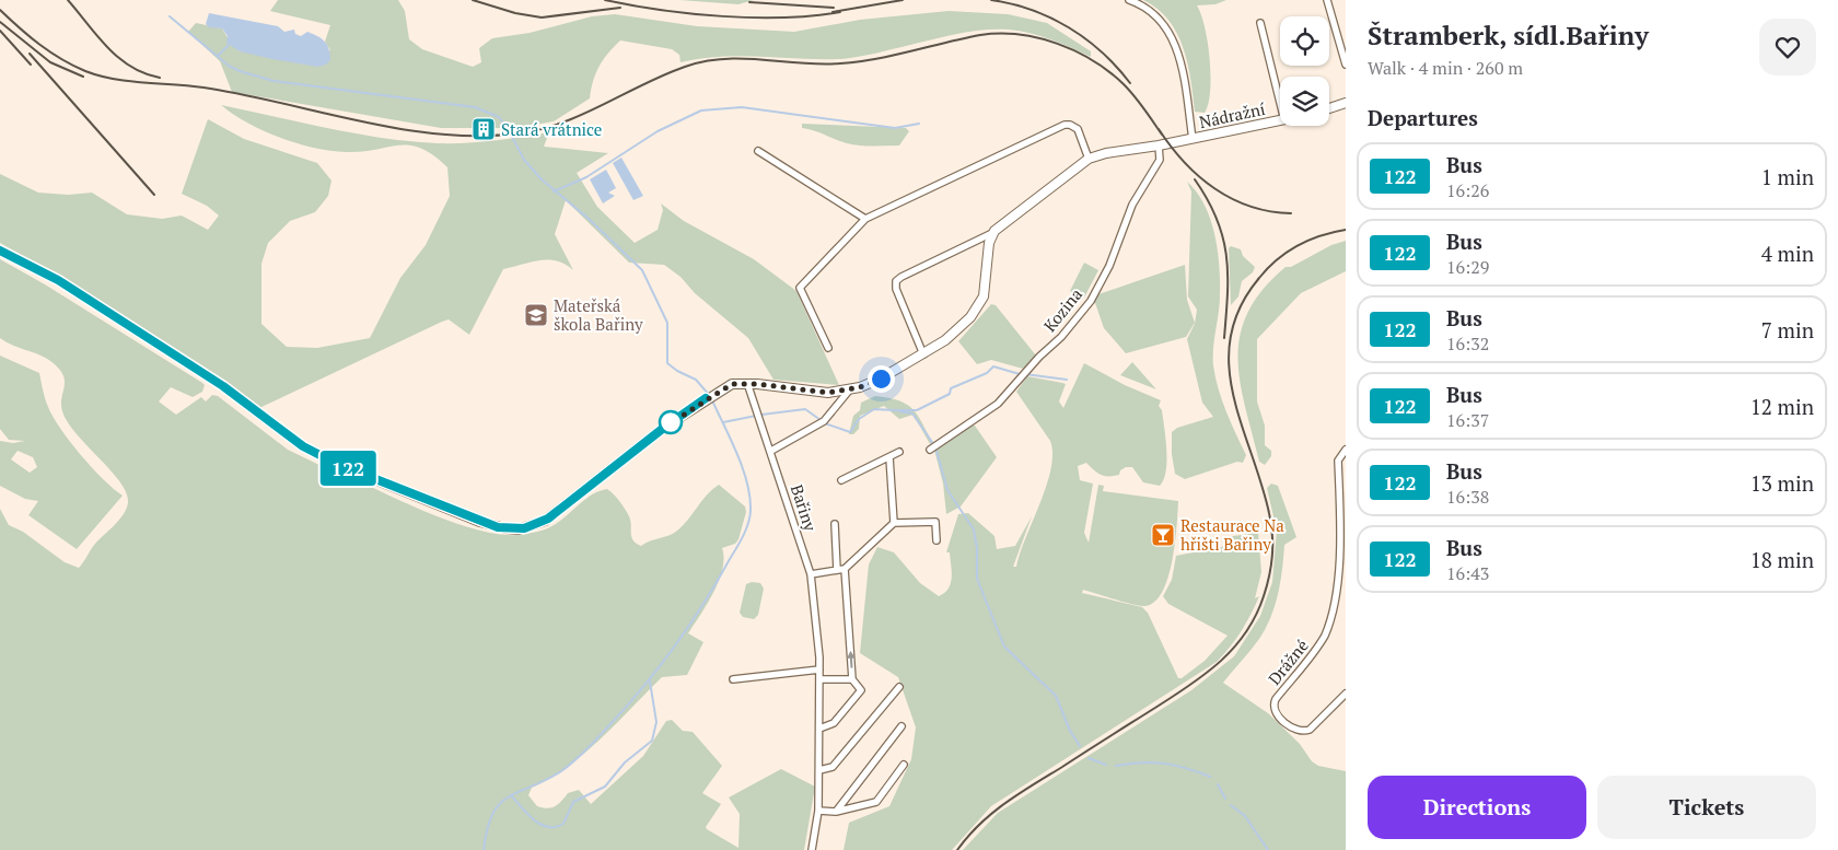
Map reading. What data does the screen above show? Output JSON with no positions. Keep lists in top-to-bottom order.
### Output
{
  "streets": {
    "main road": ["Nádražní"],
    "street": ["Kozina", "Bařiny", "Drážné"]
  },
  "crossings": [
    ["Nádražní", "Kozina"]
  ],
  "places": {
    "building": ["Stará vrátnice"],
    "school or university": ["Mateřská škola Bařiny"],
    "bar": ["Restaurace Na hřišti Bařiny"]
  },
  "lines": ["bus line 122"],
  "page": {
    "on_map": "122",
    "heading": [
      ["Štramberk, sídl.Bařiny", "Walk · 4 min · 260 m"],
      "Departures"
    ],
    "list": [
      {
        "mark": "122",
        "name": "Bus",
        "note": "16:26",
        "value": "1 min"
      },
      {
        "mark": "122",
        "name": "Bus",
        "note": "16:29",
        "value": "4 min"
      },
      {
        "mark": "122",
        "name": "Bus",
        "note": "16:32",
        "value": "7 min"
      },
      {
        "mark": "122",
        "name": "Bus",
        "note": "16:37",
        "value": "12 min"
      },
      {
        "mark": "122",
        "name": "Bus",
        "note": "16:38",
        "value": "13 min"
      },
      {
        "mark": "122",
        "name": "Bus",
        "note": "16:43",
        "value": "18 min"
      }
    ],
    "buttons": ["Directions", "Tickets"]
  }
}
